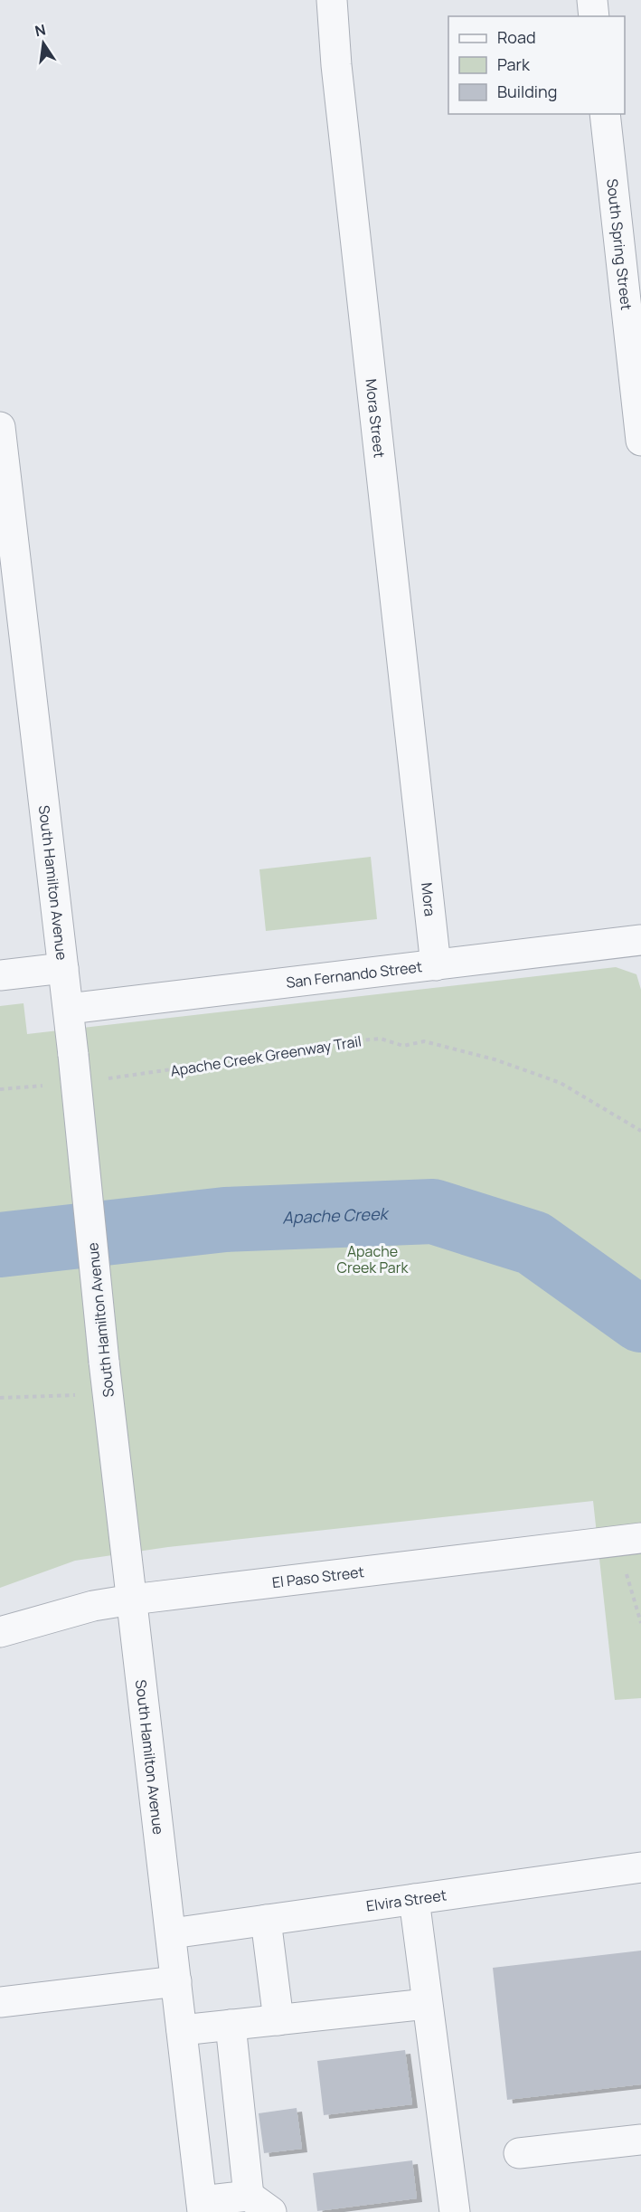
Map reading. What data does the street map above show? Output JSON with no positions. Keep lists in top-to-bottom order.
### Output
{
  "streets": {
    "street": [
      "South Spring Street",
      "Mora Street",
      "South Hamilton Avenue",
      "Mora",
      "San Fernando Street",
      "El Paso Street",
      "Elvira Street"
    ],
    "path": ["Apache Creek Greenway Trail"]
  },
  "crossings": [
    ["Mora Street", "Mora"],
    ["South Hamilton Avenue", "San Fernando Street"],
    ["South Hamilton Avenue", "El Paso Street"],
    ["South Hamilton Avenue", "Elvira Street"],
    ["Mora", "San Fernando Street"]
  ],
  "water": ["Apache Creek"],
  "parks": ["Apache Creek Park"],
  "legend": ["Road", "Park", "Building"],
  "north": "top"
}
